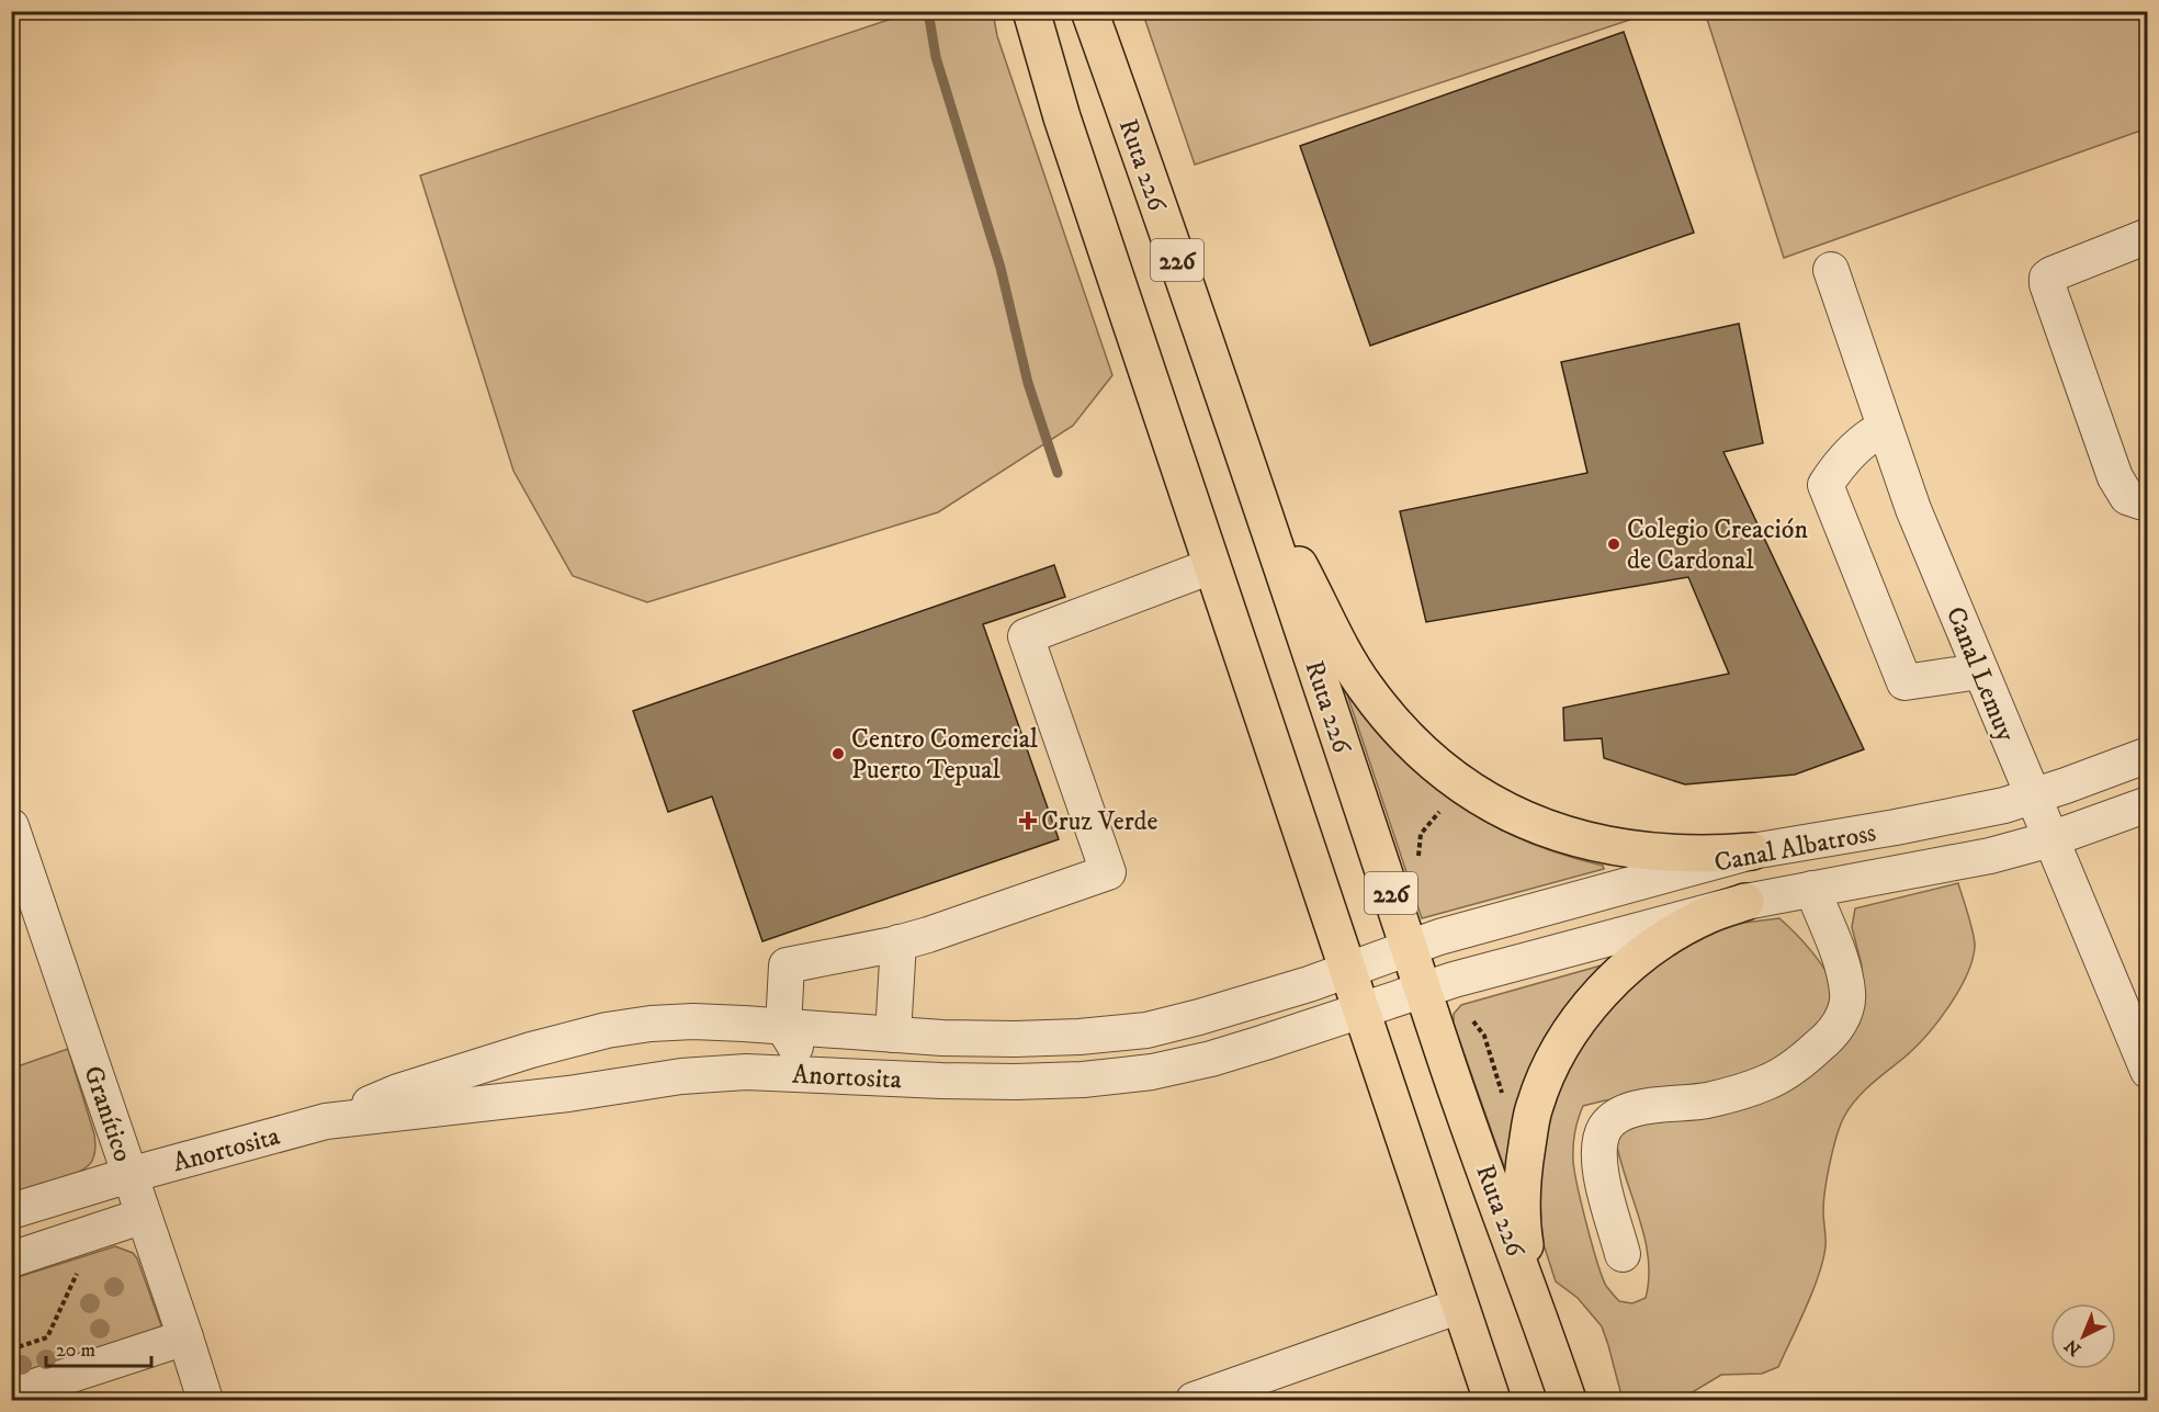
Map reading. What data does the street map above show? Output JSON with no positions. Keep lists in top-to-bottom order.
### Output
{
  "streets": {
    "main road": ["Ruta 226", "226"],
    "street": [
      "Canal Lemuy",
      "Canal Albatross",
      "Anortosita",
      "Granítico"
    ]
  },
  "crossings": [
    ["Ruta 226", "Canal Albatross"],
    ["226", "Canal Albatross"],
    ["226", "Anortosita"],
    ["Canal Lemuy", "Canal Albatross"],
    ["Canal Albatross", "Anortosita"],
    ["Anortosita", "Granítico"]
  ],
  "places": {
    "other": ["Colegio Creación de Cardonal", "Centro Comercial Puerto Tepual"],
    "health": ["Cruz Verde"]
  },
  "scale_bar": "20 m",
  "north": "bottom left"
}
